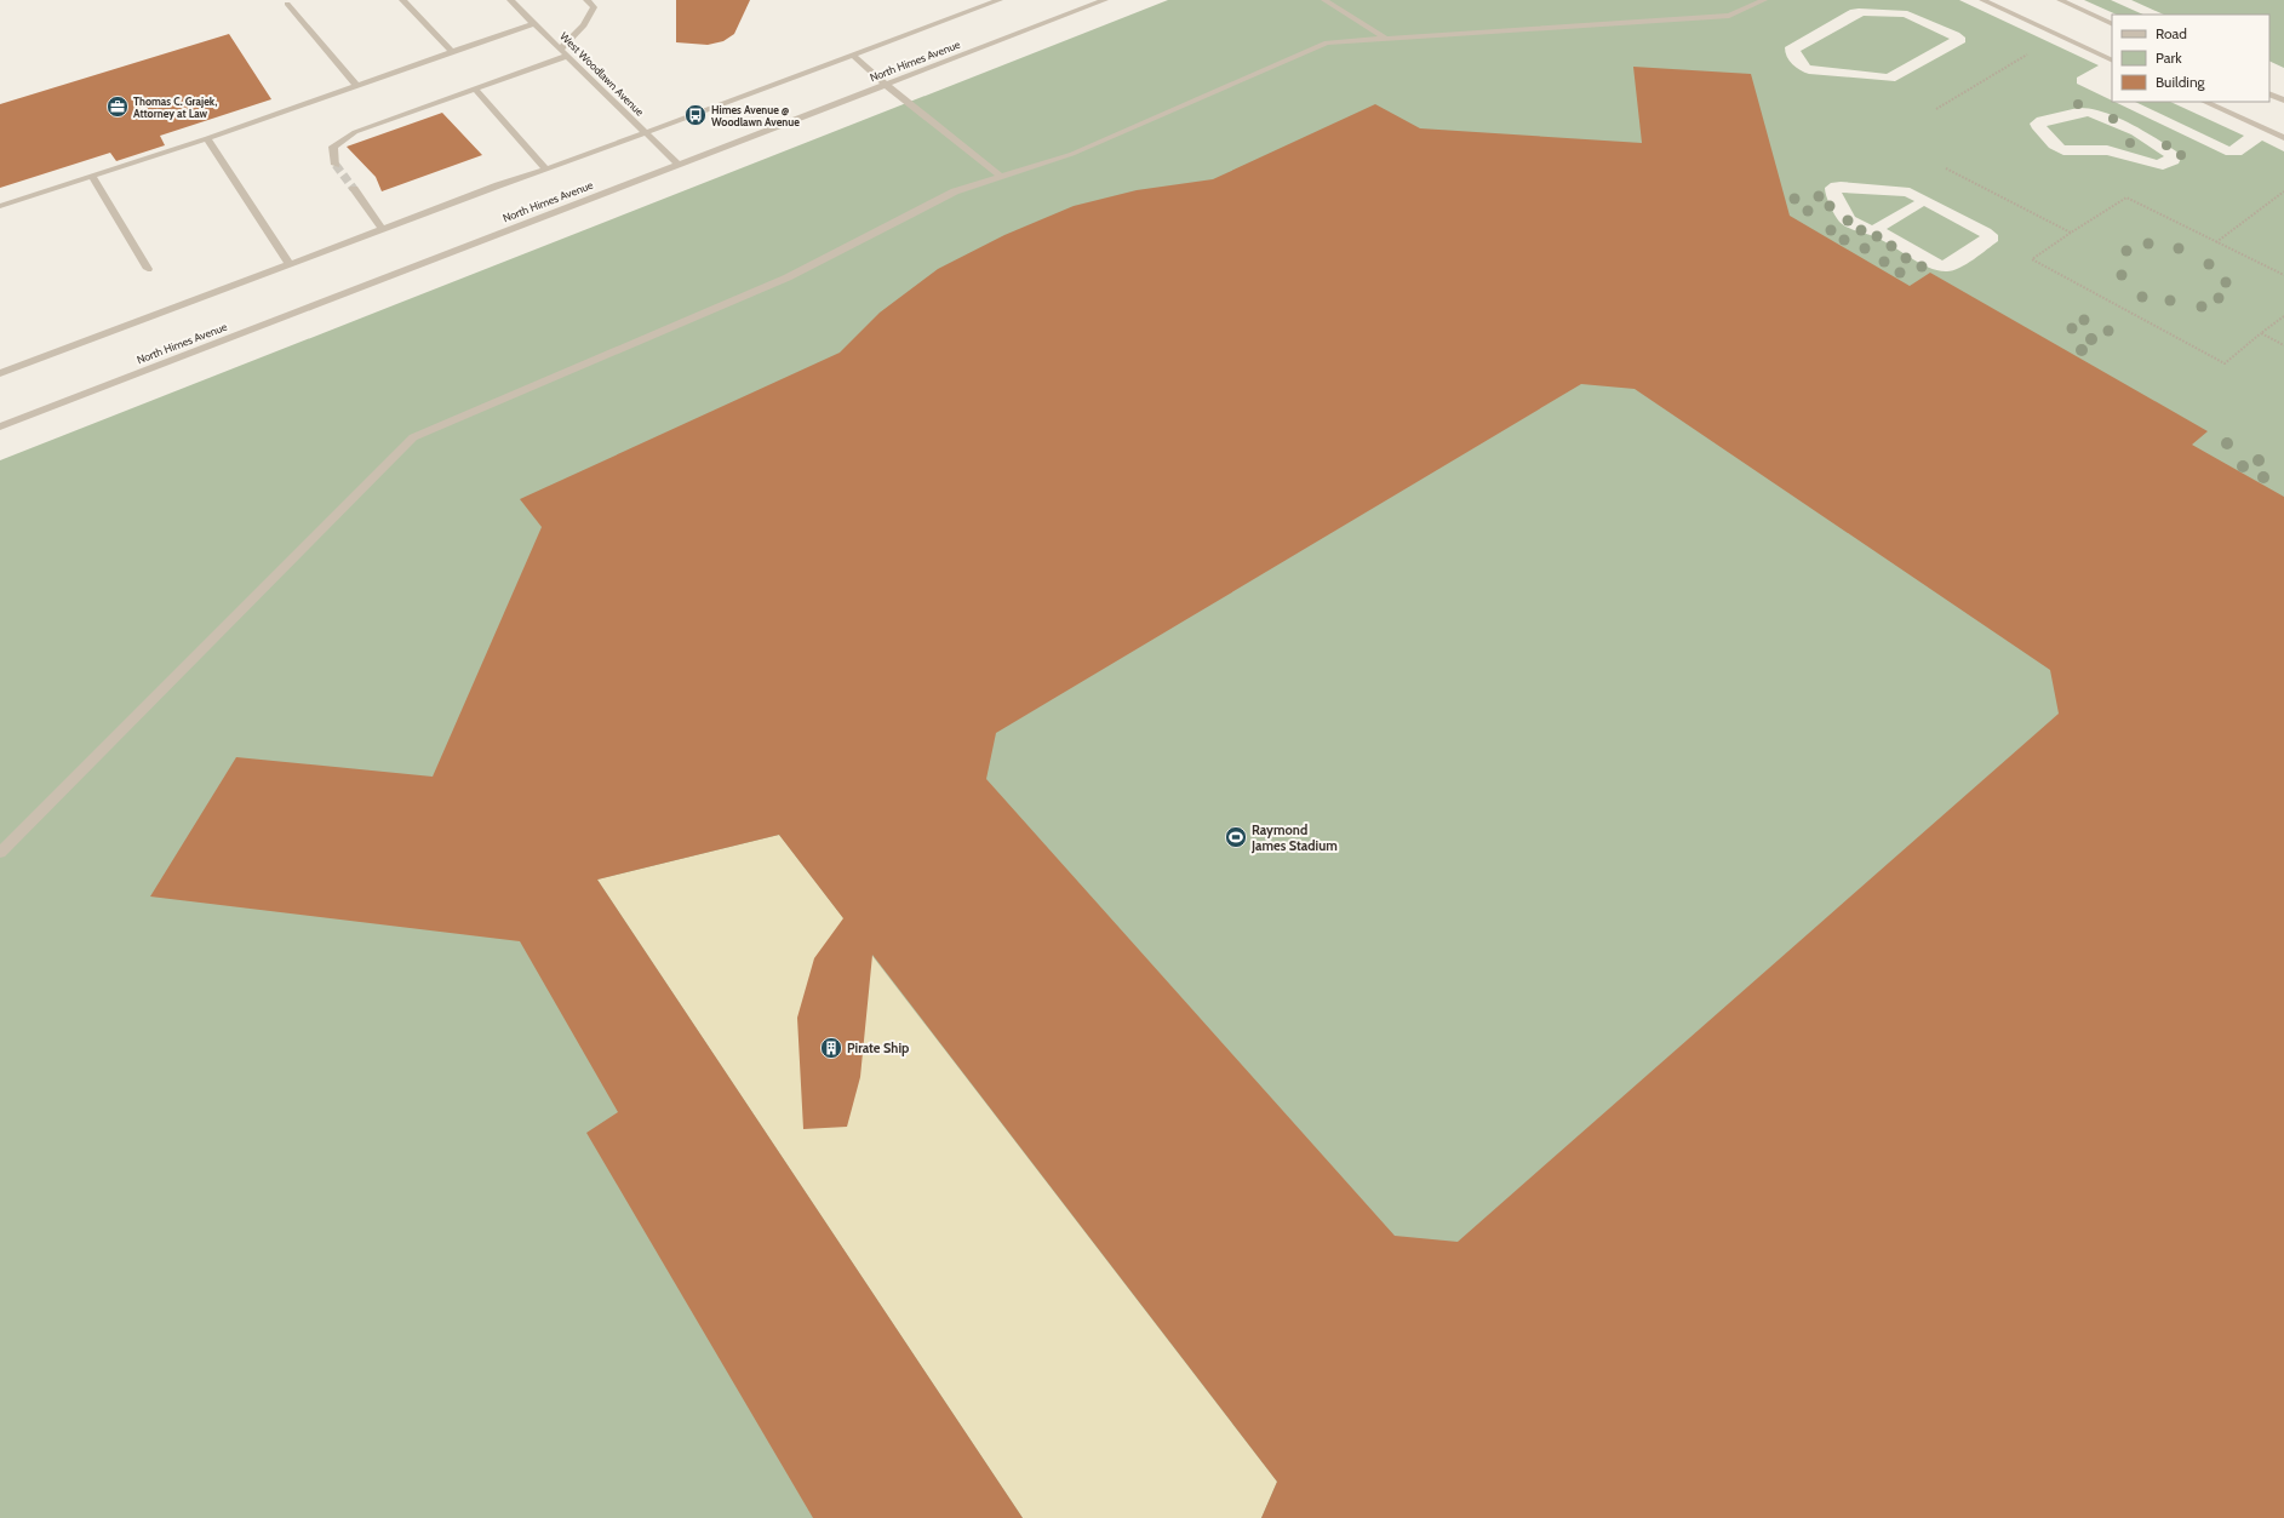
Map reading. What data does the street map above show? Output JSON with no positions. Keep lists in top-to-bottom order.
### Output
{
  "streets": {
    "street": ["North Himes Avenue", "West Woodlawn Avenue"]
  },
  "crossings": [
    ["North Himes Avenue", "West Woodlawn Avenue"]
  ],
  "places": {
    "office": ["Thomas C. Grajek, Attorney at Law"],
    "bus stop": ["Himes Avenue @ Woodlawn Avenue"],
    "sports": ["Raymond James Stadium"],
    "building": ["Pirate Ship"]
  },
  "legend": ["Road", "Park", "Building"]
}
